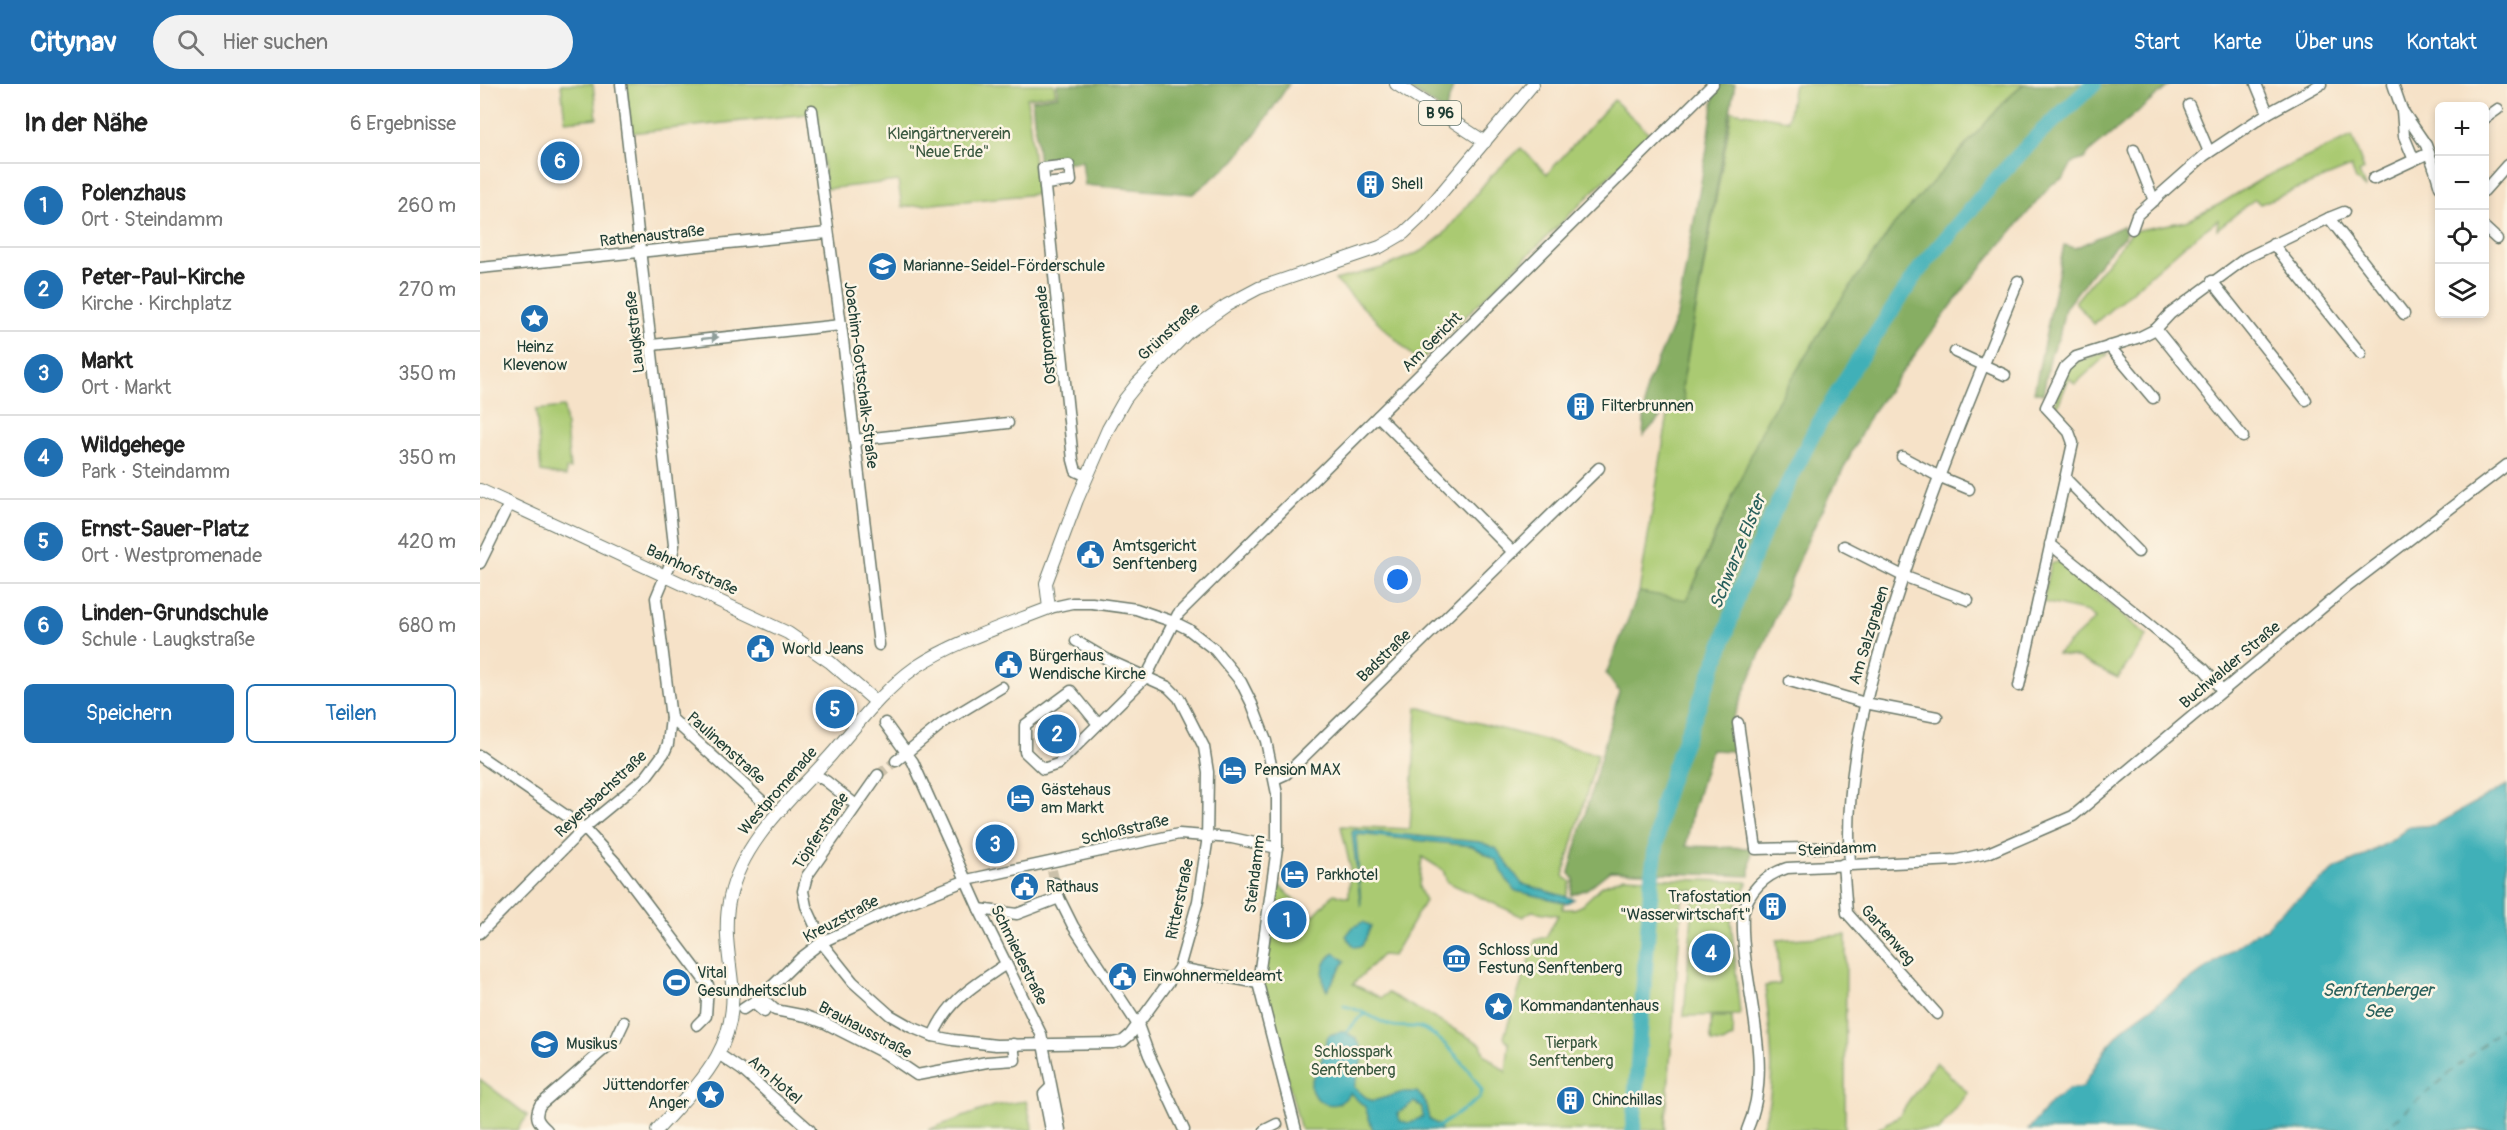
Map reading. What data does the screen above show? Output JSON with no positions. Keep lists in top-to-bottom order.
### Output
{
  "streets": {
    "main road": [
      "B 96",
      "Grünstraße",
      "Bahnhofstraße",
      "Westpromenade",
      "Steindamm"
    ],
    "street": [
      "Rathenaustraße",
      "Laugkstraße",
      "Ostpromenade",
      "Am Gericht",
      "Joachim-Gottschalk-Straße",
      "Am Salzgraben",
      "Badstraße",
      "Buchwalder Straße",
      "Paulinenstraße",
      "Reyersbachstraße",
      "Schloßstraße",
      "Töpferstraße",
      "Ritterstraße",
      "Kreuzstraße",
      "Gartenweg",
      "Schmiedestraße",
      "Brauhausstraße",
      "Am Hotel"
    ]
  },
  "crossings": [
    ["B 96", "Grünstraße"],
    ["Rathenaustraße", "Laugkstraße"],
    ["Rathenaustraße", "Joachim-Gottschalk-Straße"],
    ["Laugkstraße", "Bahnhofstraße"],
    ["Laugkstraße", "Reyersbachstraße"],
    ["Grünstraße", "Ostpromenade"],
    ["Grünstraße", "Steindamm"],
    ["Am Gericht", "Steindamm"],
    ["Am Gericht", "Ritterstraße"],
    ["Bahnhofstraße", "Westpromenade"],
    ["Bahnhofstraße", "Reyersbachstraße"],
    ["Bahnhofstraße", "Steindamm"],
    ["Am Salzgraben", "Steindamm"],
    ["Am Salzgraben", "Gartenweg"],
    ["Badstraße", "Steindamm"],
    ["Buchwalder Straße", "Steindamm"],
    ["Paulinenstraße", "Reyersbachstraße"],
    ["Westpromenade", "Steindamm"],
    ["Westpromenade", "Am Hotel"],
    ["Schloßstraße", "Steindamm"],
    ["Schloßstraße", "Ritterstraße"],
    ["Schloßstraße", "Kreuzstraße"],
    ["Schloßstraße", "Schmiedestraße"],
    ["Töpferstraße", "Ritterstraße"],
    ["Töpferstraße", "Kreuzstraße"],
    ["Steindamm", "Gartenweg"],
    ["Ritterstraße", "Schmiedestraße"],
    ["Ritterstraße", "Brauhausstraße"],
    ["Kreuzstraße", "Schmiedestraße"],
    ["Kreuzstraße", "Brauhausstraße"]
  ],
  "water": ["Schwarze Elster", "Senftenberger See"],
  "parks": ["Kleingärtnerverein \"Neue Erde\"", "Tierpark Senftenberg", "Schlosspark Senftenberg"],
  "places": {
    "building": [
      "Shell",
      "Filterbrunnen",
      "Trafostation \"Wasserwirtschaft\"",
      "Chinchillas"
    ],
    "school or university": ["Marianne-Seidel-Förderschule", "Musikus"],
    "place": ["Heinz Klevenow", "Kommandantenhaus", "Jüttendorfer Anger"],
    "public building": [
      "Amtsgericht Senftenberg",
      "World Jeans",
      "Bürgerhaus Wendische Kirche",
      "Rathaus",
      "Einwohnermeldeamt"
    ],
    "hotel": ["Pension MAX", "Gästehaus am Markt", "Parkhotel"],
    "museum": ["Schloss und Festung Senftenberg"],
    "sports": ["Vital Gesundheitsclub"]
  },
  "page": {
    "header": "Citynav",
    "search": "Hier suchen",
    "nav": [
      "Start",
      "Karte",
      "Über uns",
      "Kontakt"
    ],
    "heading": ["In der Nähe", "6 Ergebnisse"],
    "map_buttons": ["+", "−"],
    "pins": [
      "6",
      "5",
      "2",
      "3",
      "1",
      "4"
    ],
    "list": [
      {
        "mark": "1",
        "name": "Polenzhaus",
        "note": "Ort · Steindamm",
        "value": "260 m"
      },
      {
        "mark": "2",
        "name": "Peter-Paul-Kirche",
        "note": "Kirche · Kirchplatz",
        "value": "270 m"
      },
      {
        "mark": "3",
        "name": "Markt",
        "note": "Ort · Markt",
        "value": "350 m"
      },
      {
        "mark": "4",
        "name": "Wildgehege",
        "note": "Park · Steindamm",
        "value": "350 m"
      },
      {
        "mark": "5",
        "name": "Ernst-Sauer-Platz",
        "note": "Ort · Westpromenade",
        "value": "420 m"
      },
      {
        "mark": "6",
        "name": "Linden-Grundschule",
        "note": "Schule · Laugkstraße",
        "value": "680 m"
      }
    ],
    "buttons": ["Speichern", "Teilen"]
  }
}
